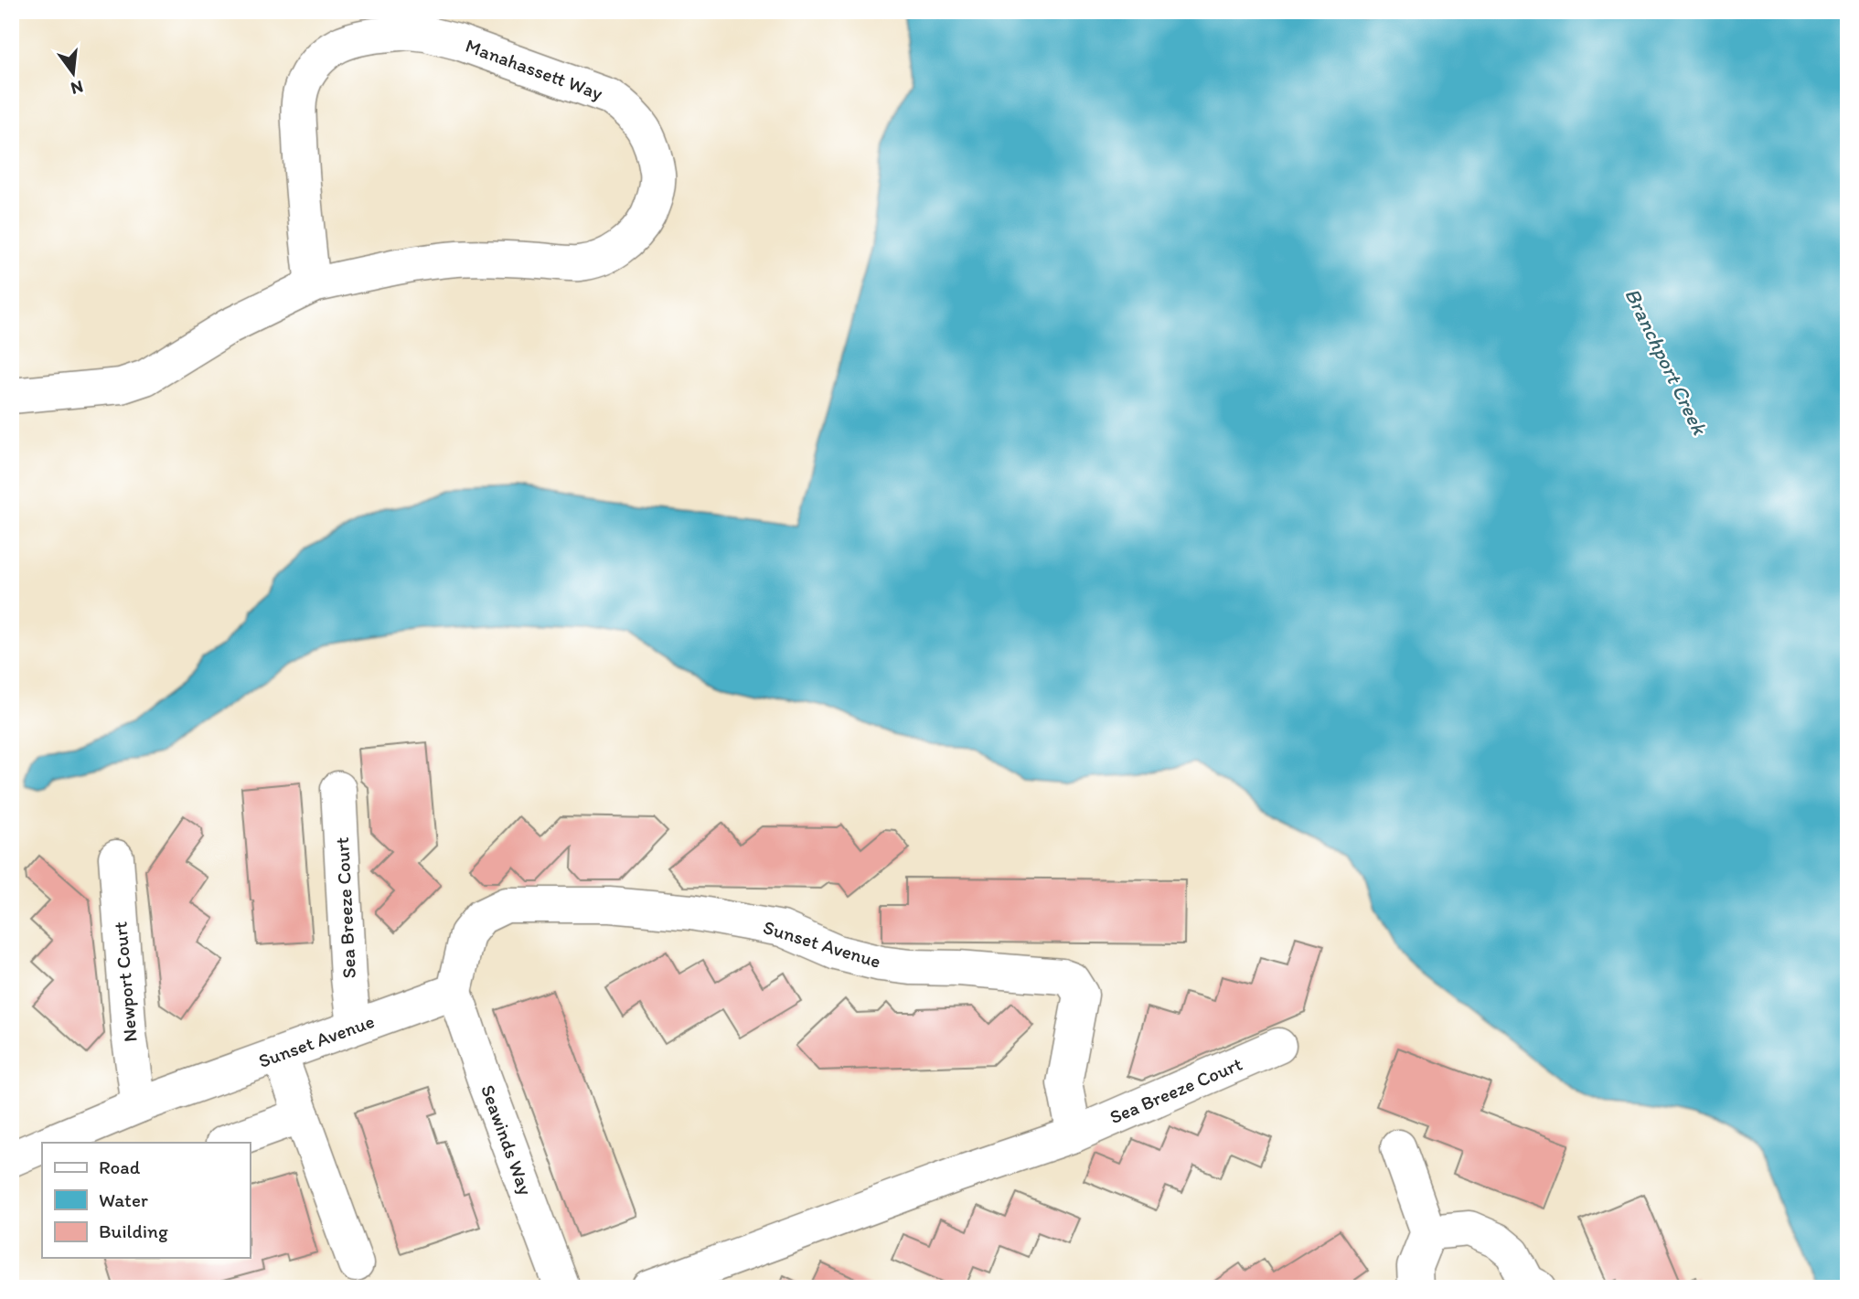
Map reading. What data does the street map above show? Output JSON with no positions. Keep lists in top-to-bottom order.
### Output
{
  "streets": {
    "street": [
      "Manahassett Way",
      "Sea Breeze Court",
      "Sunset Avenue",
      "Newport Court",
      "Seawinds Way"
    ]
  },
  "crossings": [
    ["Sea Breeze Court", "Sunset Avenue"],
    ["Sunset Avenue", "Newport Court"],
    ["Sunset Avenue", "Seawinds Way"]
  ],
  "water": ["Branchport Creek"],
  "legend": ["Road", "Water", "Building"],
  "north": "bottom"
}
